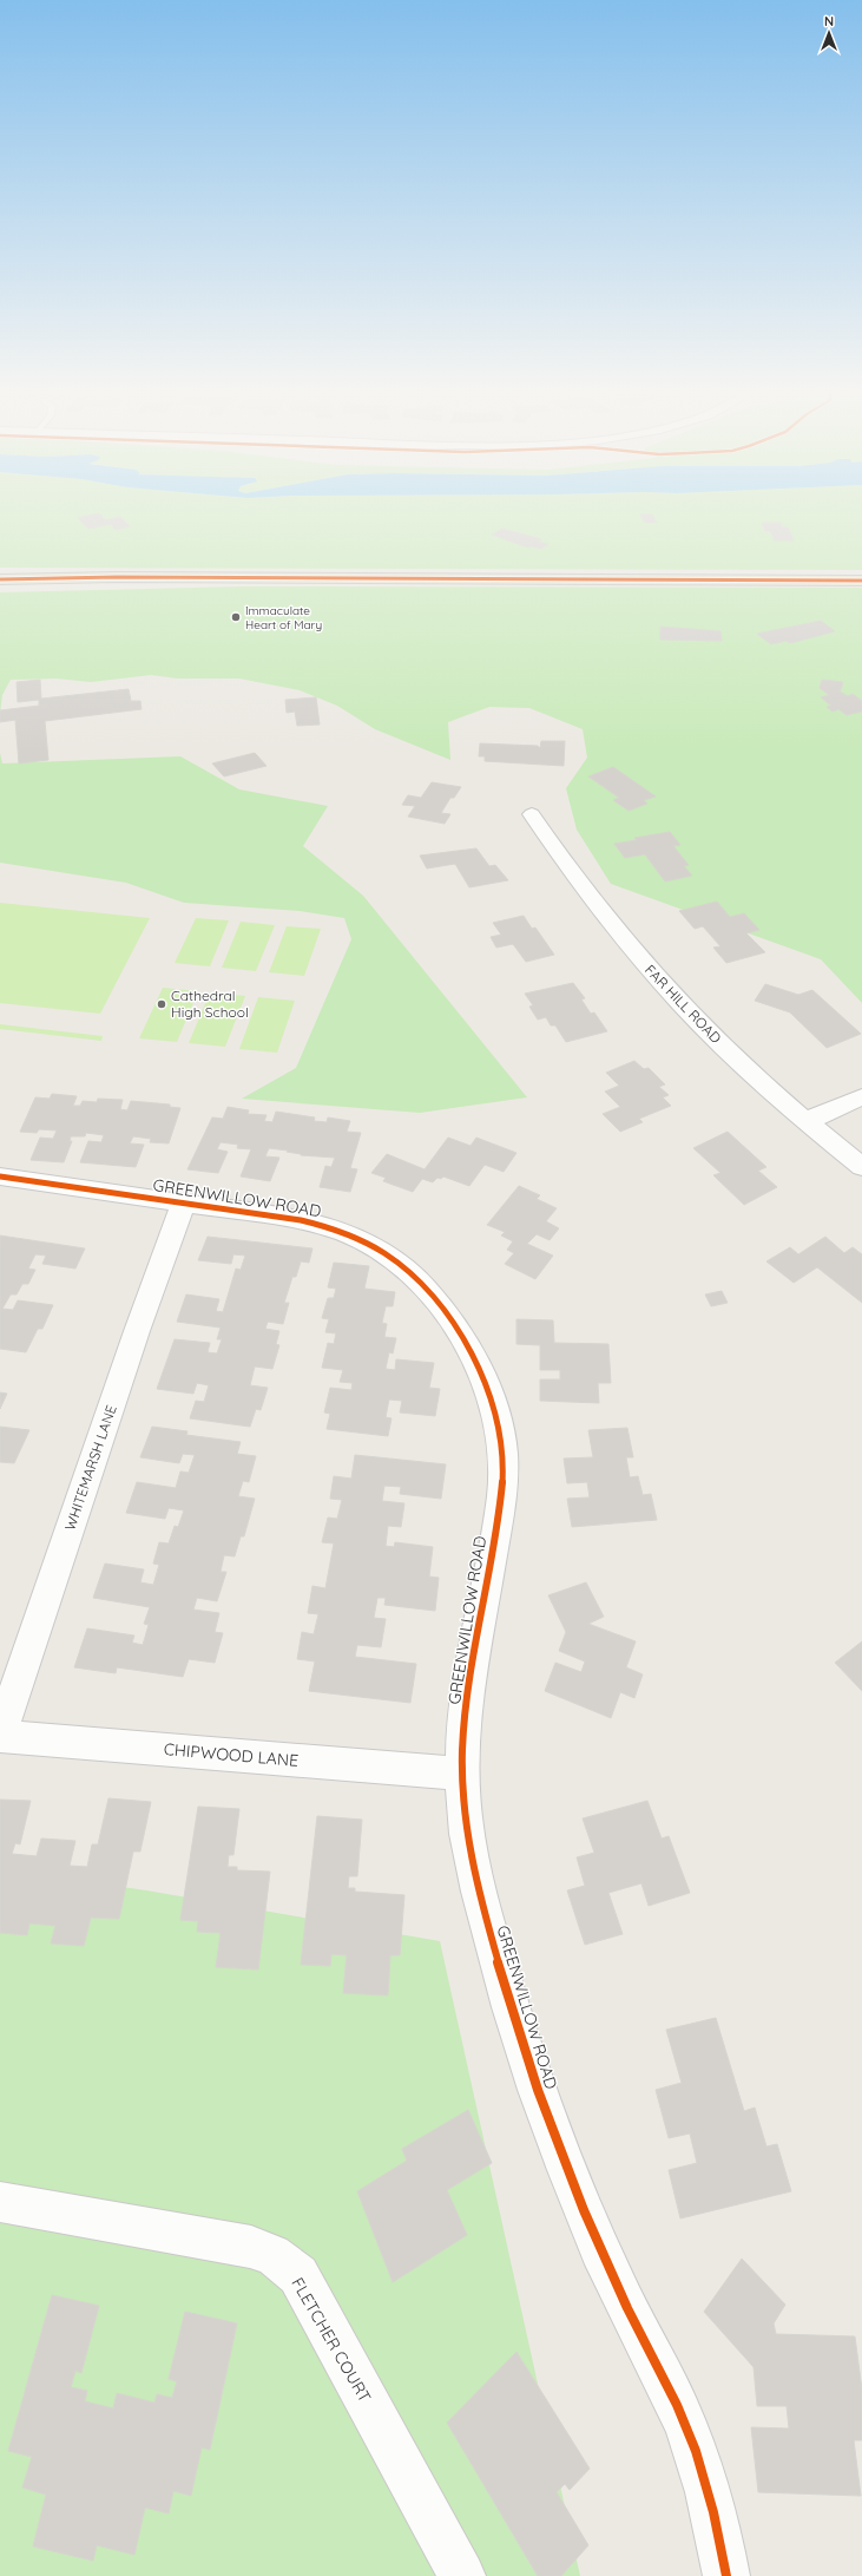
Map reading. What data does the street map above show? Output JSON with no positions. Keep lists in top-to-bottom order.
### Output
{
  "streets": {
    "street": [
      "FAR HILL ROAD",
      "GREENWILLOW ROAD",
      "WHITEMARSH LANE",
      "CHIPWOOD LANE",
      "FLETCHER COURT"
    ]
  },
  "crossings": [
    ["GREENWILLOW ROAD", "WHITEMARSH LANE"],
    ["GREENWILLOW ROAD", "CHIPWOOD LANE"],
    ["WHITEMARSH LANE", "CHIPWOOD LANE"]
  ],
  "places": ["Immaculate Heart of Mary", "Cathedral High School"],
  "north": "top"
}
